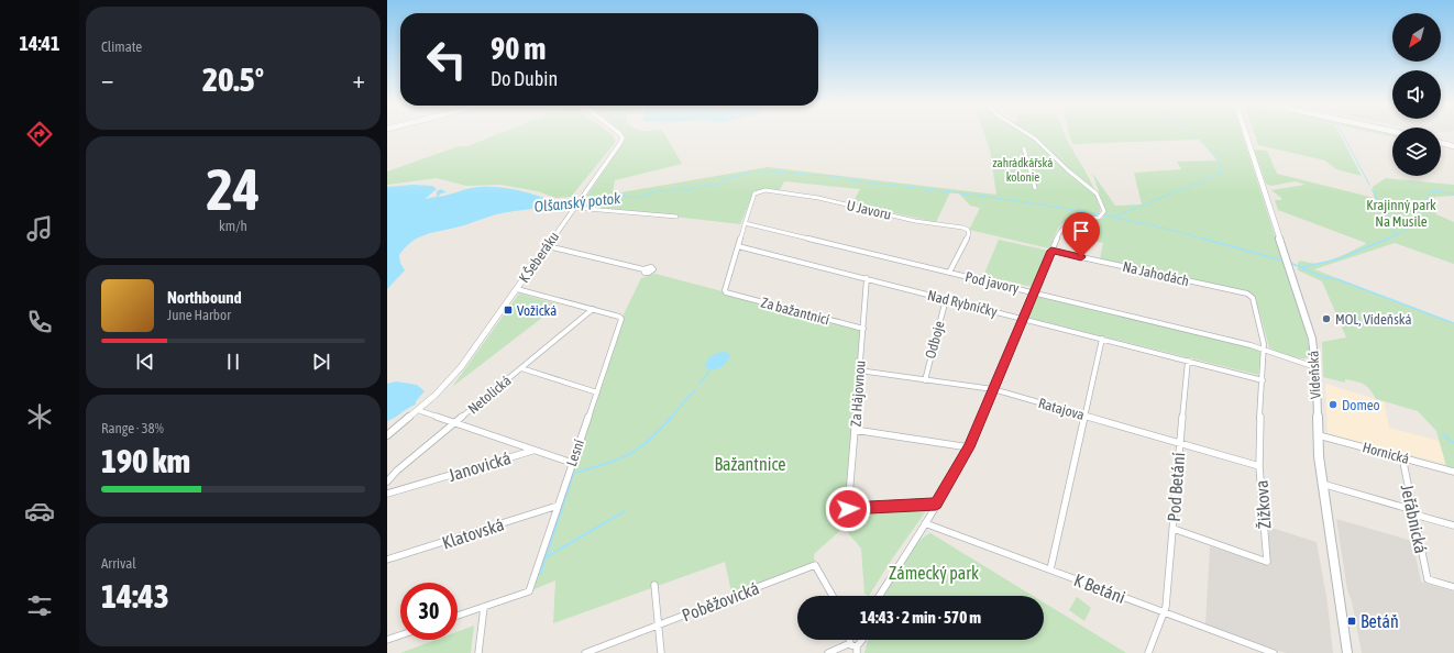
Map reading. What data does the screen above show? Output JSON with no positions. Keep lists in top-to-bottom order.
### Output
{
  "streets": {
    "main road": ["Vídeňská"],
    "street": [
      "U Javoru",
      "K Šeberáku",
      "Na Jahodách",
      "Pod javory",
      "Nad Rybníčky",
      "Za bažantnicí",
      "Odboje",
      "Za Hájovnou",
      "Netolická",
      "Ratajova",
      "Lesní",
      "Hornická",
      "Janovická",
      "Pod Betání",
      "Žižkova",
      "Jeřábnická",
      "Klatovská",
      "K Betáni",
      "Poběžovická"
    ]
  },
  "crossings": [
    ["U Javoru", "Pod javory"],
    ["Na Jahodách", "Pod javory"],
    ["Na Jahodách", "Žižkova"],
    ["Pod javory", "Vídeňská"],
    ["Pod javory", "Žižkova"],
    ["Nad Rybníčky", "Za bažantnicí"],
    ["Nad Rybníčky", "Odboje"],
    ["Nad Rybníčky", "Za Hájovnou"],
    ["Nad Rybníčky", "Pod Betání"],
    ["Nad Rybníčky", "Žižkova"],
    ["Za bažantnicí", "Za Hájovnou"],
    ["Odboje", "Ratajova"],
    ["Vídeňská", "Hornická"],
    ["Za Hájovnou", "Ratajova"],
    ["Netolická", "Lesní"],
    ["Ratajova", "Pod Betání"],
    ["Ratajova", "Žižkova"],
    ["Lesní", "Klatovská"],
    ["Hornická", "Jeřábnická"],
    ["Pod Betání", "Žižkova"],
    ["Pod Betání", "K Betáni"]
  ],
  "water": ["Olšanský potok"],
  "parks": [
    "zahrádkářská kolonie",
    "Krajinný park Na Musile",
    "Bažantnice",
    "Zámecký park"
  ],
  "places": {
    "transit": ["Vožická", "Betáň"],
    "other": ["MOL, Vídeňská", "Domeo"]
  },
  "north": "bottom left",
  "page": {
    "tabs": "14:41",
    "tile": [
      "Climate",
      ["24", "km/h"],
      ["Range · 38%", "190 km"],
      ["Arrival", "14:43"]
    ],
    "turn": ["90 m", "Do Dubin"],
    "heat": ["−", "20.5°", "+"],
    "song": ["Northbound", "June Harbor"],
    "limit": "30",
    "trip": "14:43 · 2 min · 570 m"
  }
}
